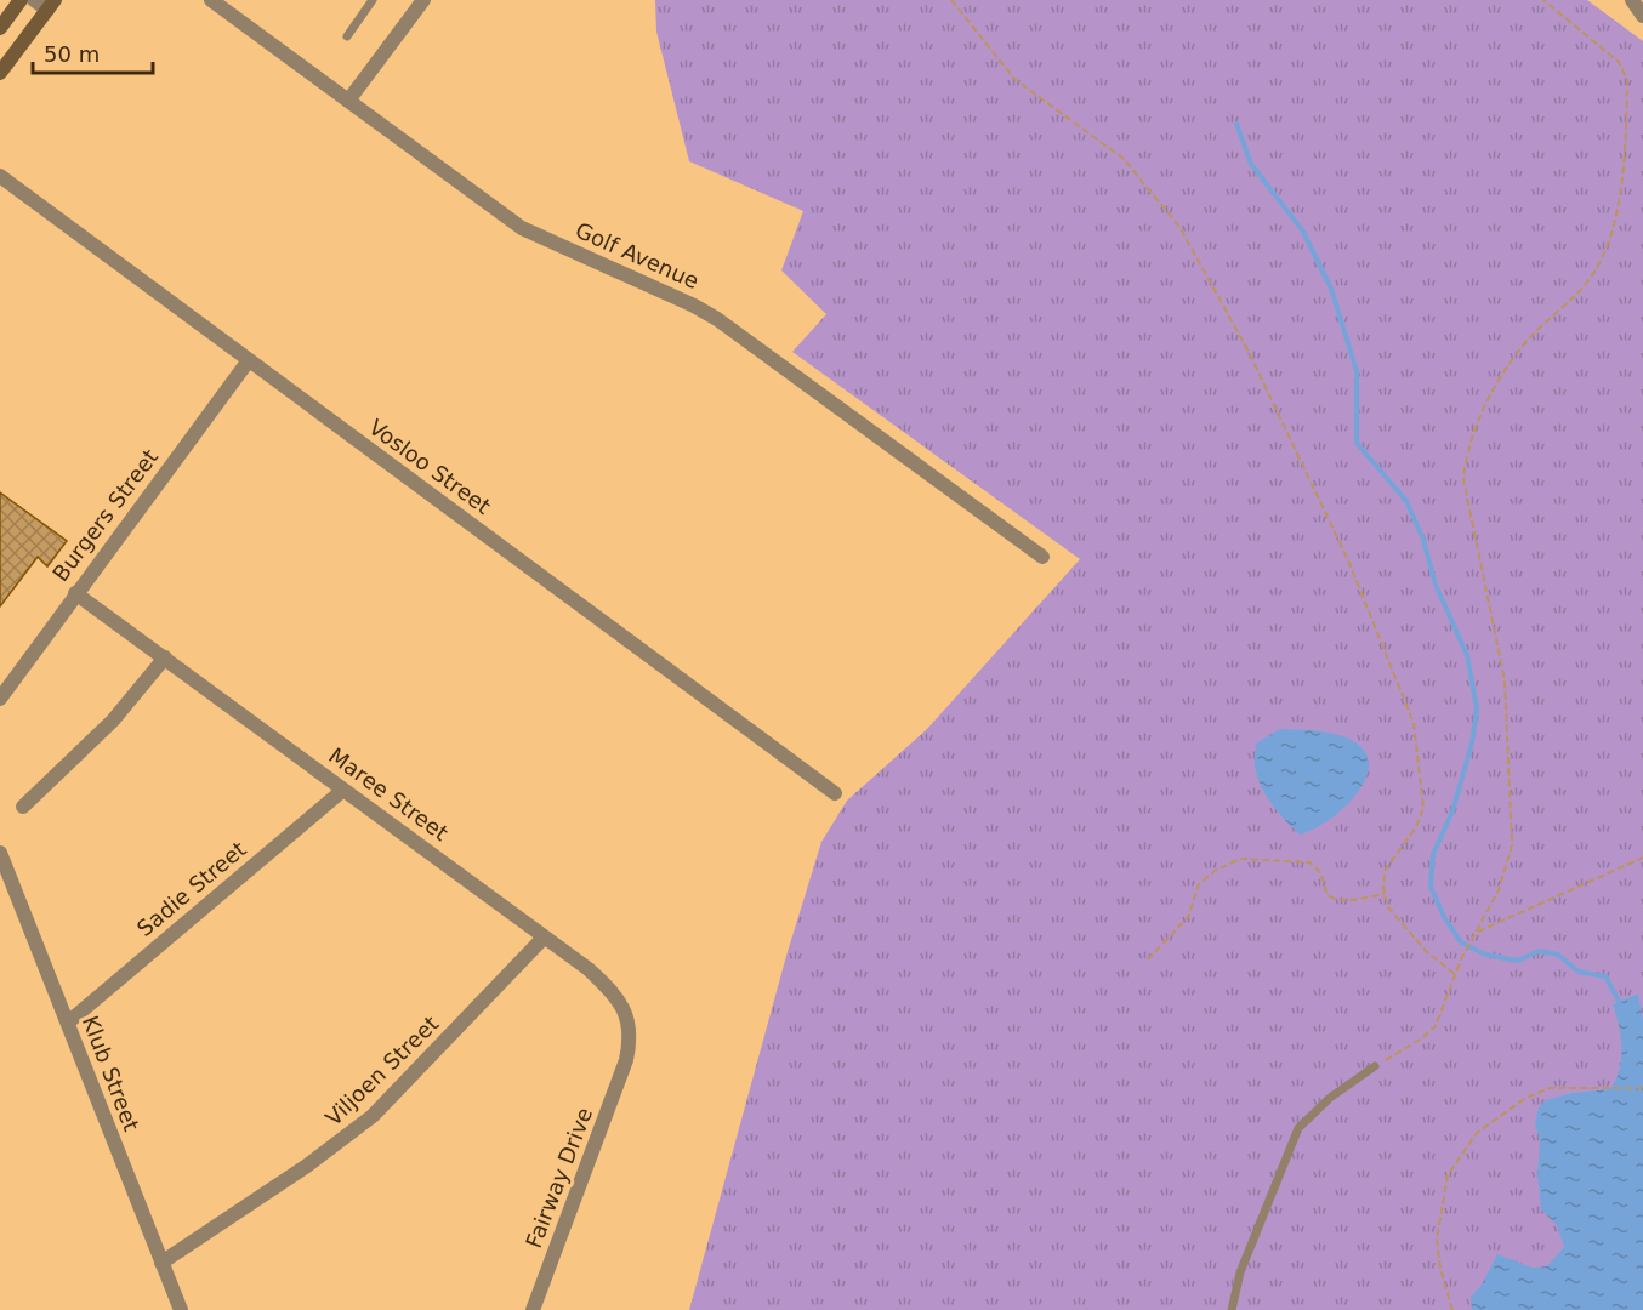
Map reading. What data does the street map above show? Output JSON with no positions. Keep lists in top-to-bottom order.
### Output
{
  "streets": {
    "street": [
      "Golf Avenue",
      "Vosloo Street",
      "Burgers Street",
      "Maree Street",
      "Sadie Street",
      "Viljoen Street",
      "Klub Street",
      "Fairway Drive"
    ]
  },
  "crossings": [
    ["Vosloo Street", "Burgers Street"],
    ["Burgers Street", "Maree Street"],
    ["Maree Street", "Sadie Street"],
    ["Maree Street", "Viljoen Street"],
    ["Maree Street", "Fairway Drive"],
    ["Sadie Street", "Klub Street"],
    ["Viljoen Street", "Klub Street"]
  ],
  "scale_bar": "50 m"
}
